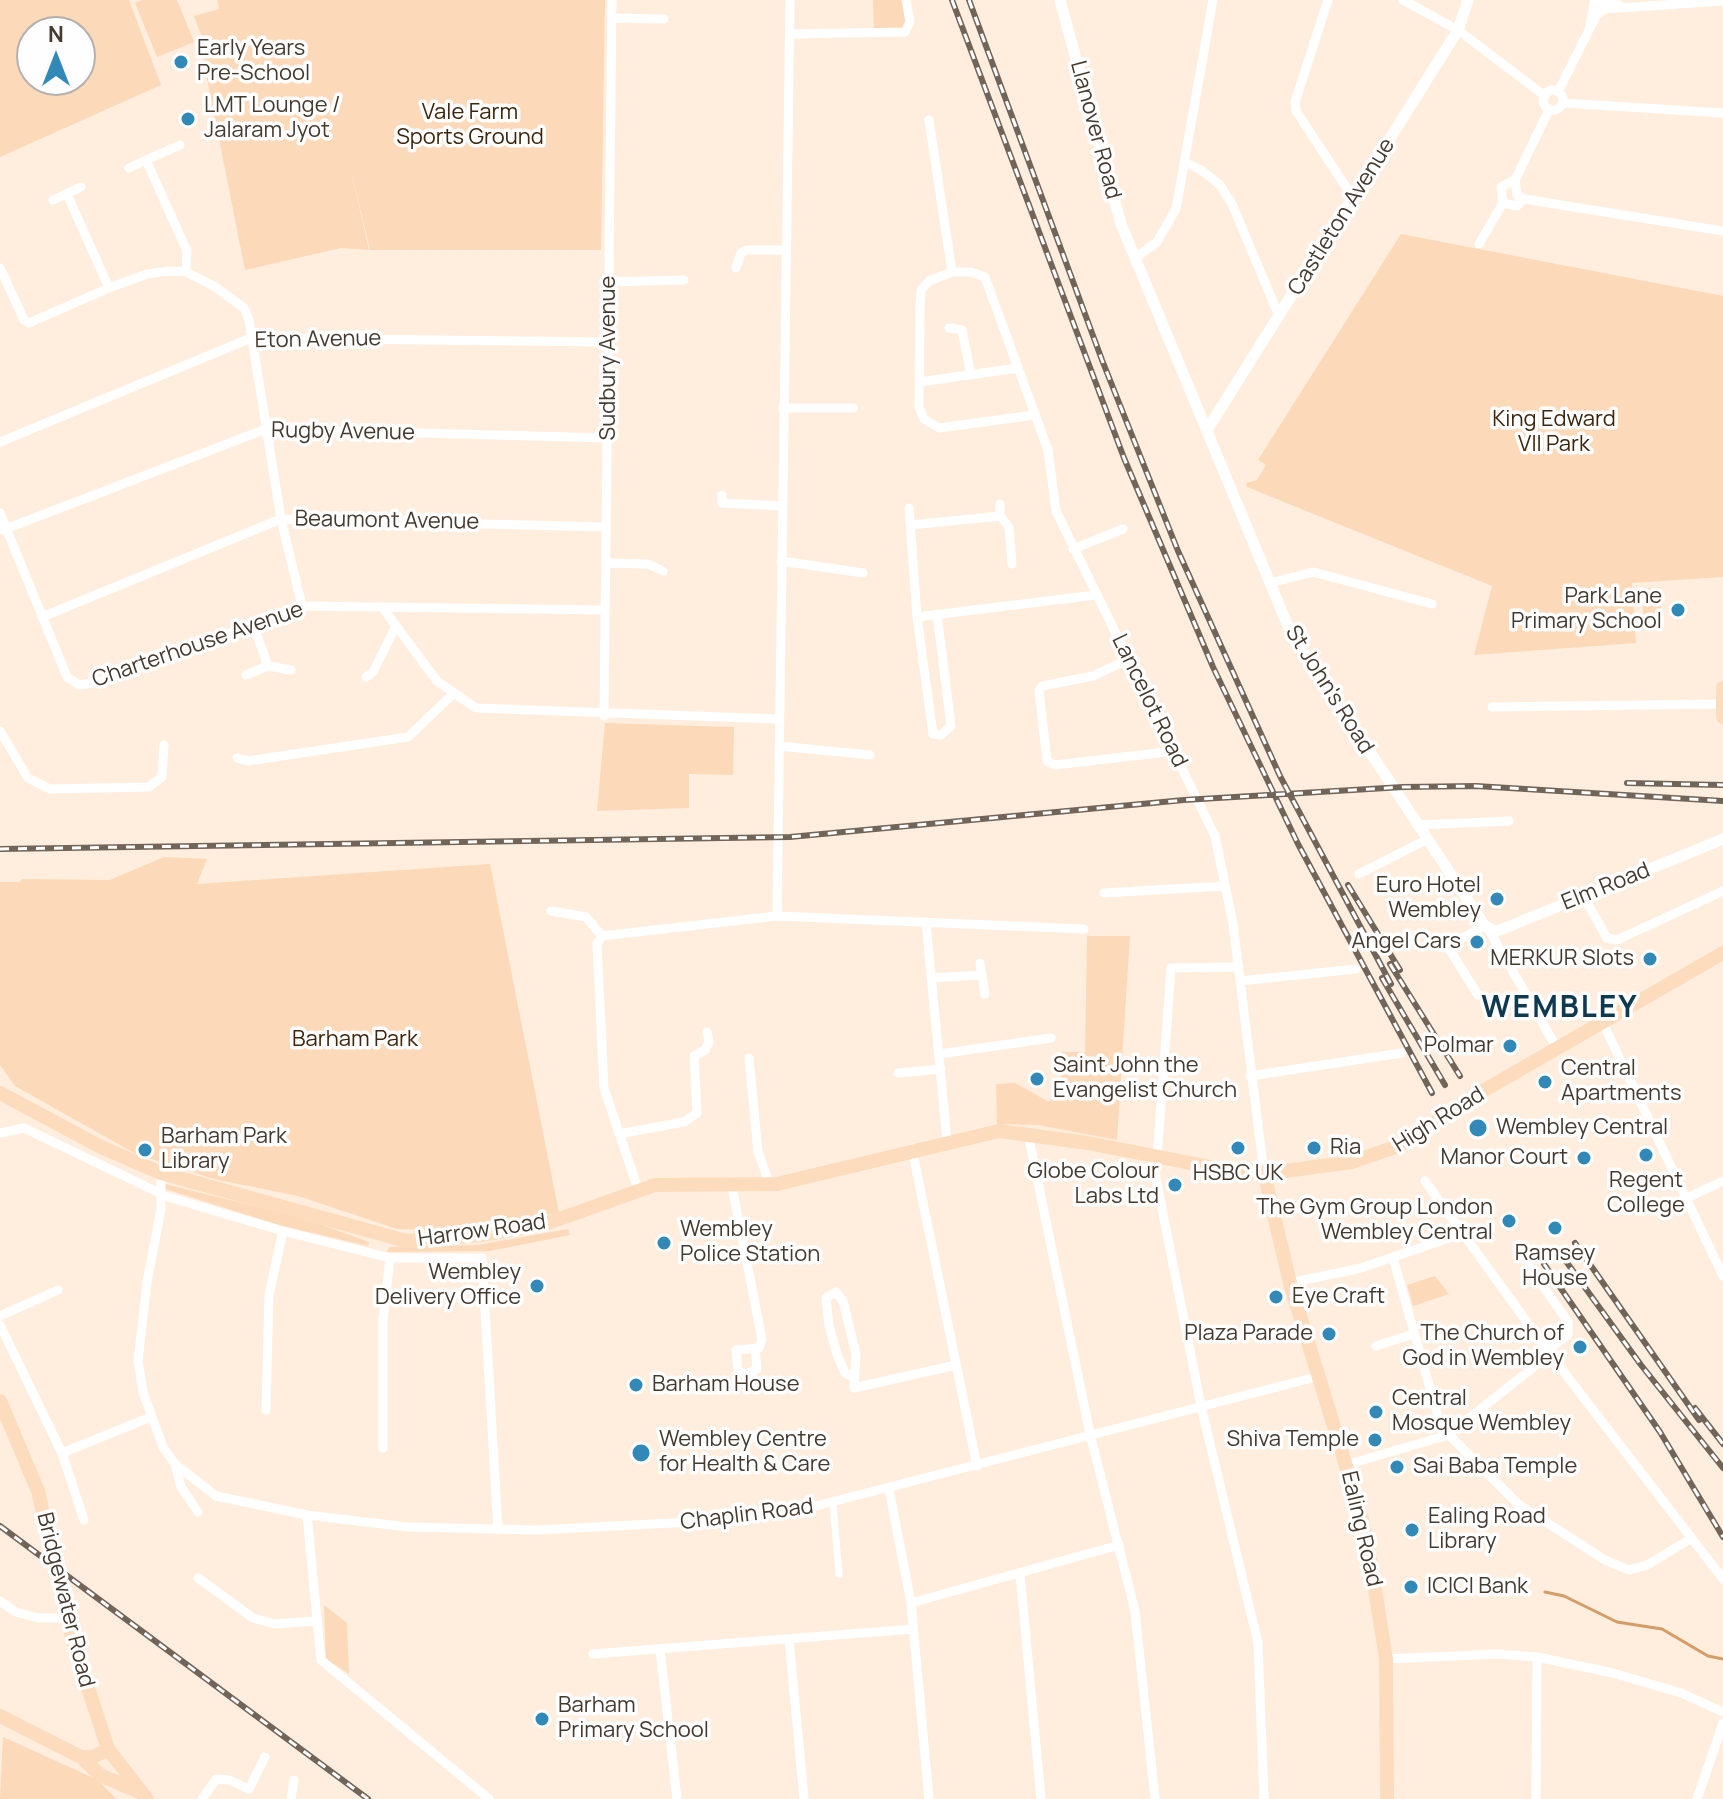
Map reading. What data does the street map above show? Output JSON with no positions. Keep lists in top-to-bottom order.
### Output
{
  "streets": {
    "main road": [
      "High Road",
      "Harrow Road",
      "Ealing Road",
      "Bridgewater Road"
    ],
    "street": [
      "Llanover Road",
      "Castleton Avenue",
      "Eton Avenue",
      "Sudbury Avenue",
      "Rugby Avenue",
      "Beaumont Avenue",
      "Charterhouse Avenue",
      "St John's Road",
      "Lancelot Road",
      "Elm Road",
      "Chaplin Road"
    ]
  },
  "crossings": [
    ["Llanover Road", "St John's Road"],
    ["Castleton Avenue", "St John's Road"],
    ["Eton Avenue", "Sudbury Avenue"],
    ["Sudbury Avenue", "Rugby Avenue"],
    ["Sudbury Avenue", "Beaumont Avenue"],
    ["Sudbury Avenue", "Charterhouse Avenue"],
    ["Rugby Avenue", "Charterhouse Avenue"],
    ["Beaumont Avenue", "Charterhouse Avenue"],
    ["St John's Road", "Elm Road"],
    ["St John's Road", "High Road"],
    ["Lancelot Road", "High Road"],
    ["Lancelot Road", "Ealing Road"],
    ["High Road", "Harrow Road"],
    ["High Road", "Ealing Road"],
    ["Harrow Road", "Chaplin Road"],
    ["Chaplin Road", "Ealing Road"]
  ],
  "districts": ["WEMBLEY"],
  "parks": ["Vale Farm Sports Ground", "King Edward VII Park", "Barham Park"],
  "places": [
    "Early Years Pre-School",
    "LMT Lounge / Jalaram Jyot",
    "Park Lane Primary School",
    "Euro Hotel Wembley",
    "Angel Cars",
    "MERKUR Slots",
    "Polmar",
    "Saint John the Evangelist Church",
    "Central Apartments",
    "Wembley Central",
    "HSBC UK",
    "Ria",
    "Barham Park Library",
    "Regent College",
    "Manor Court",
    "Globe Colour Labs Ltd",
    "The Gym Group London Wembley Central",
    "Ramsey House",
    "Wembley Police Station",
    "Wembley Delivery Office",
    "Eye Craft",
    "Plaza Parade",
    "The Church of God in Wembley",
    "Barham House",
    "Central Mosque Wembley",
    "Shiva Temple",
    "Wembley Centre for Health & Care",
    "Sai Baba Temple",
    "Ealing Road Library",
    "ICICI Bank",
    "Barham Primary School"
  ],
  "north": "top"
}
